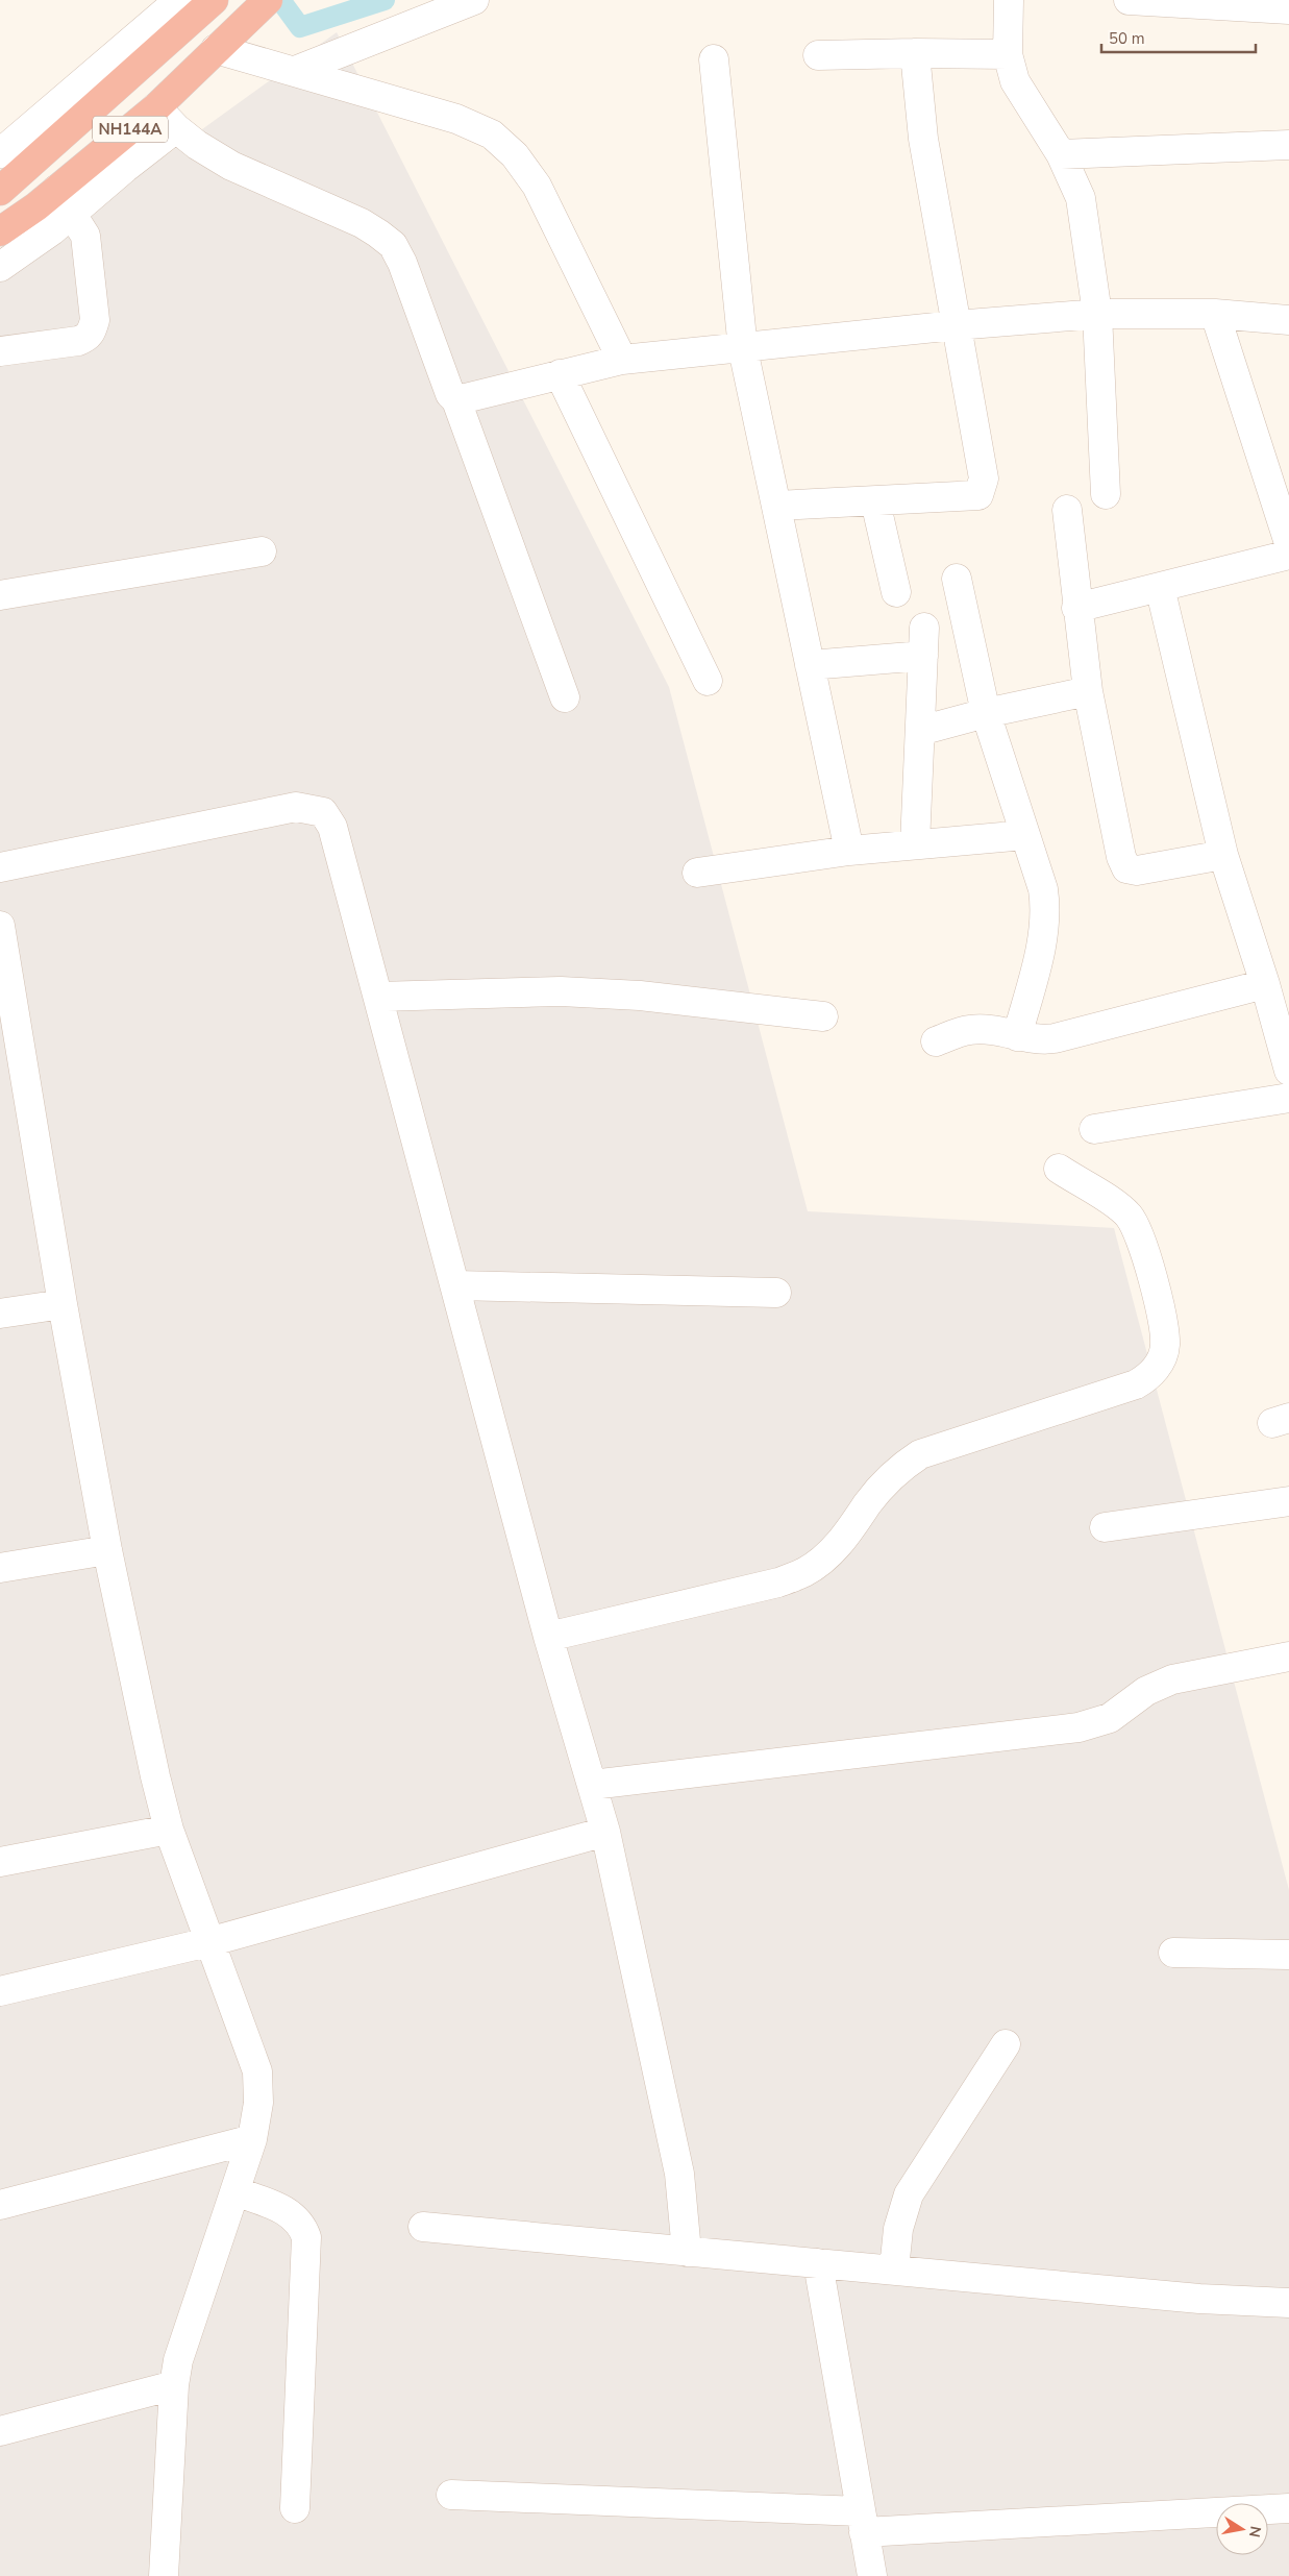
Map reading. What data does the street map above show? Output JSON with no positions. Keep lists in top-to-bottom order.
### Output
{
  "streets": {
    "highway": ["NH144A"]
  },
  "scale_bar": "50 m",
  "north": "right"
}
